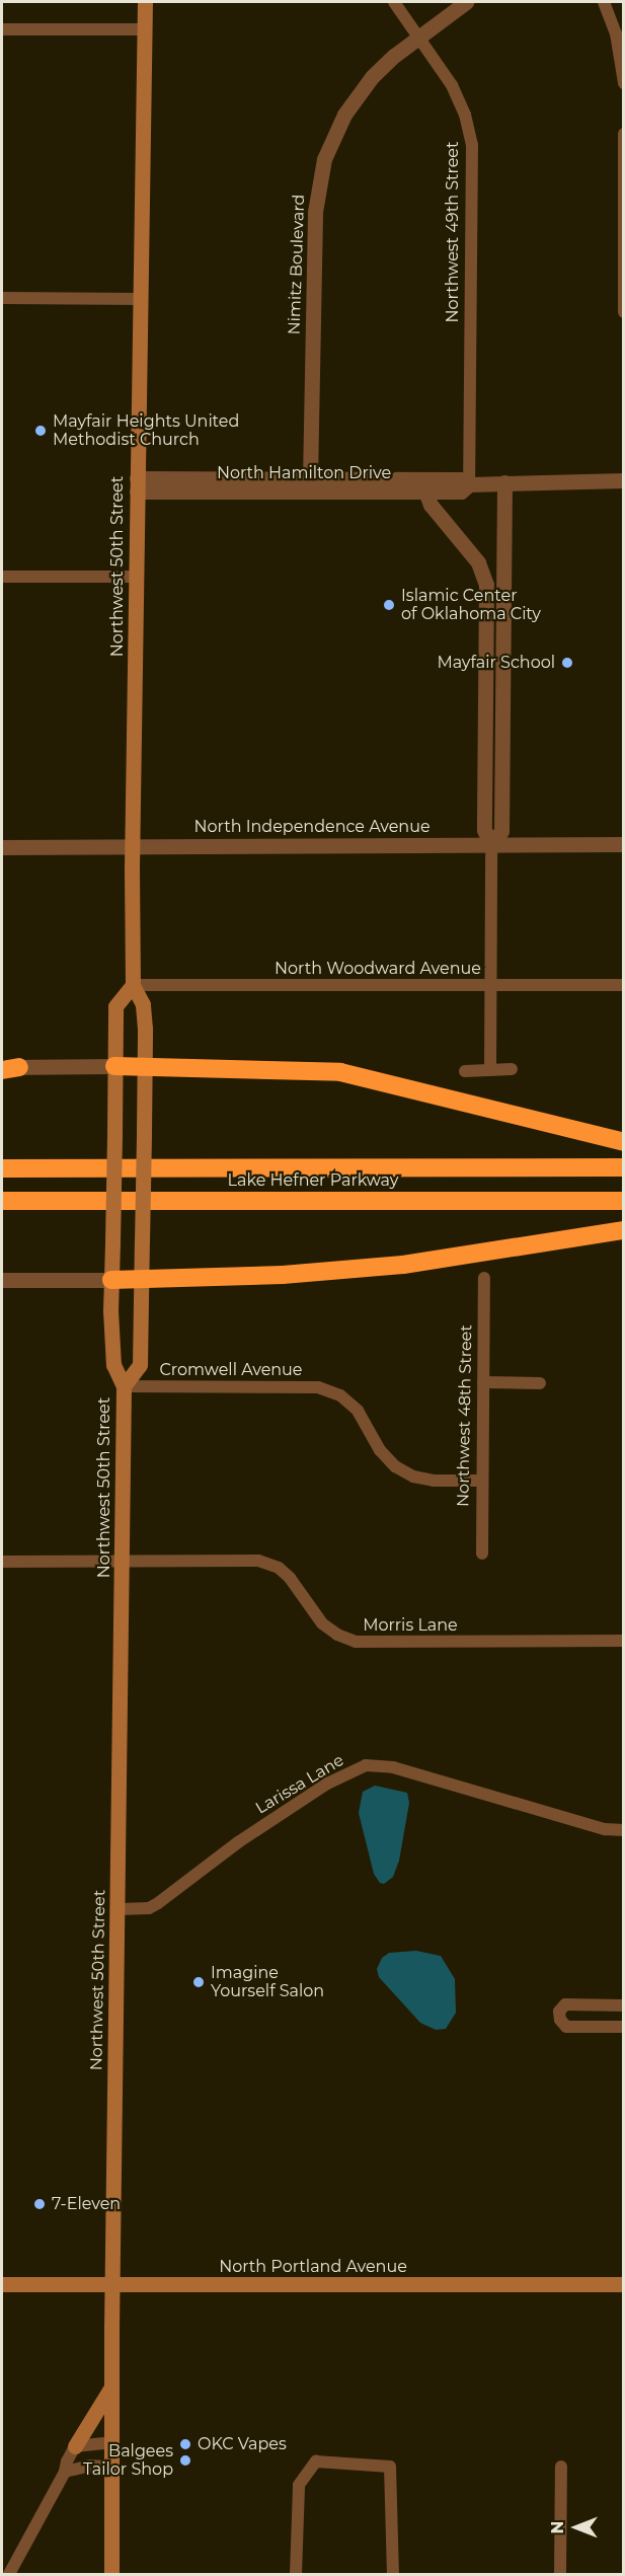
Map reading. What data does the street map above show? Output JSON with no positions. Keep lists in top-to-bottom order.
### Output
{
  "streets": {
    "highway": ["Lake Hefner Parkway"],
    "main road": ["Northwest 50th Street", "North Portland Avenue"],
    "street": [
      "Northwest 49th Street",
      "Nimitz Boulevard",
      "North Hamilton Drive",
      "North Independence Avenue",
      "North Woodward Avenue",
      "Cromwell Avenue",
      "Northwest 48th Street",
      "Morris Lane",
      "Larissa Lane"
    ]
  },
  "crossings": [
    ["Northwest 49th Street", "Nimitz Boulevard"],
    ["Northwest 49th Street", "North Hamilton Drive"],
    ["Nimitz Boulevard", "North Hamilton Drive"],
    ["North Hamilton Drive", "Northwest 50th Street"],
    ["Northwest 50th Street", "North Independence Avenue"],
    ["Northwest 50th Street", "North Woodward Avenue"],
    ["Northwest 50th Street", "Cromwell Avenue"],
    ["Northwest 50th Street", "Morris Lane"],
    ["Northwest 50th Street", "Larissa Lane"],
    ["Northwest 50th Street", "North Portland Avenue"],
    ["Cromwell Avenue", "Northwest 48th Street"]
  ],
  "places": [
    "Mayfair Heights United Methodist Church",
    "Islamic Center of Oklahoma City",
    "Mayfair School",
    "Imagine Yourself Salon",
    "7-Eleven",
    "OKC Vapes",
    "Balgees Tailor Shop"
  ],
  "north": "left"
}
